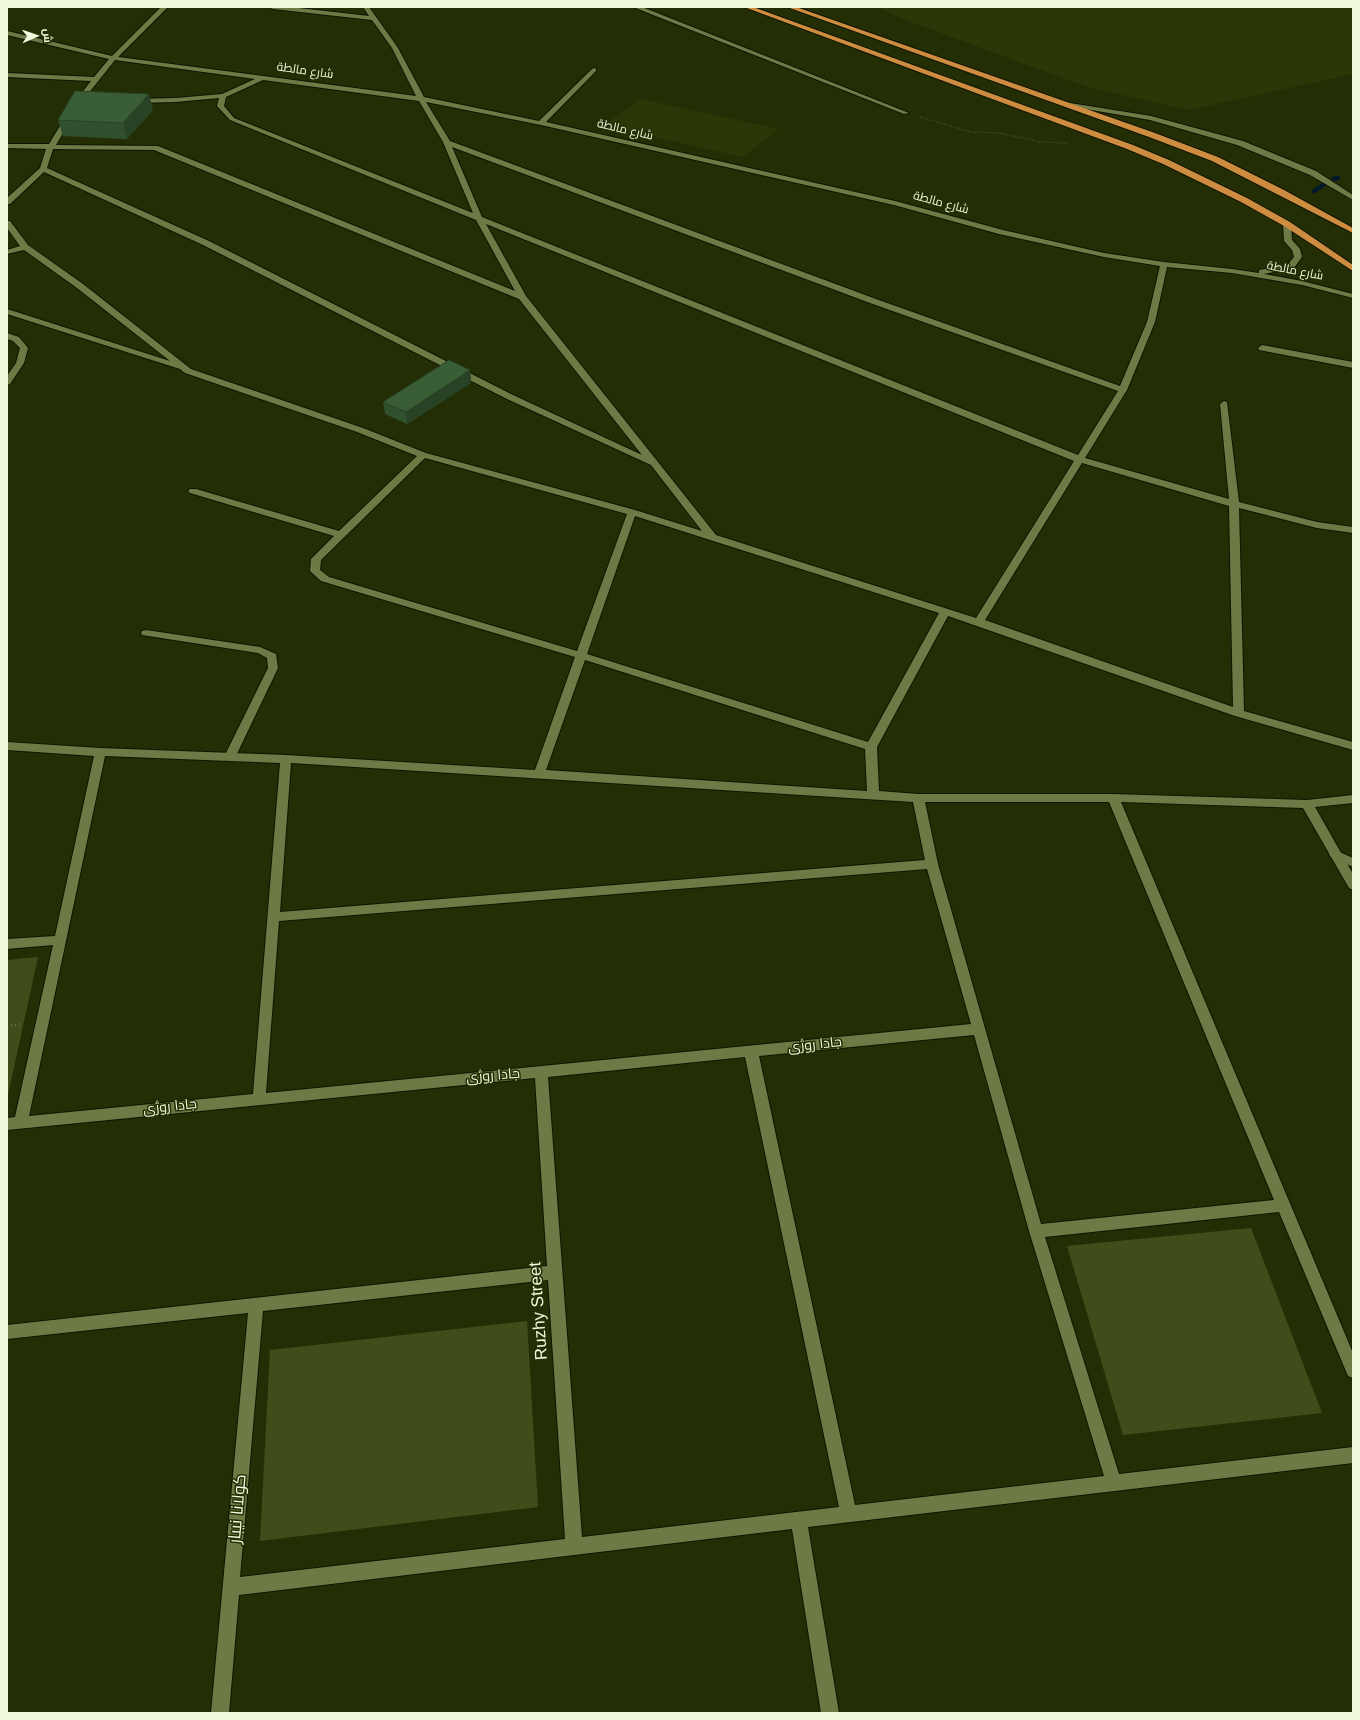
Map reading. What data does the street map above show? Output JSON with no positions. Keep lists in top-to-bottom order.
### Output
{
  "streets": {
    "street": [
      "شارع مالطة",
      "جادا روژی",
      "Ruzhy Street",
      "کولانا نیبار"
    ]
  },
  "crossings": [
    ["جادا روژی", "Ruzhy Street"]
  ],
  "north": "right"
}
